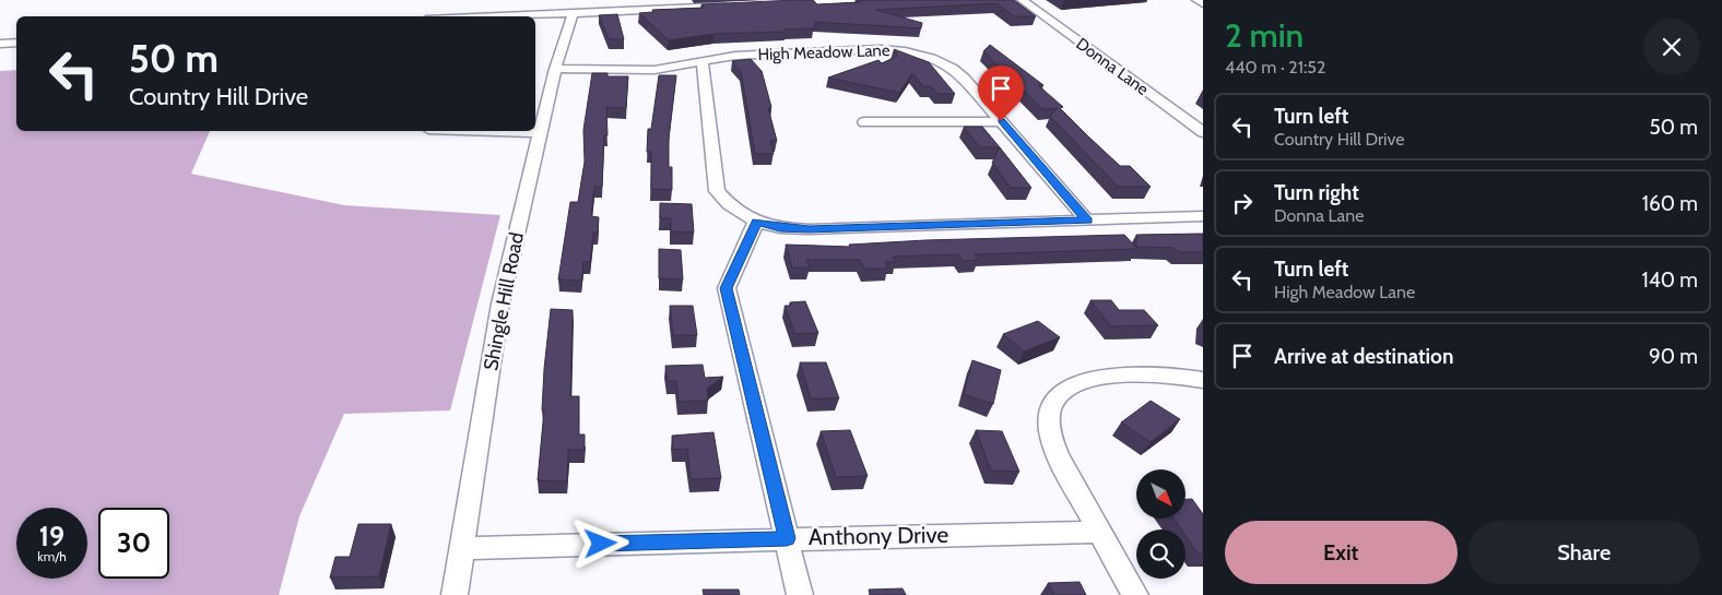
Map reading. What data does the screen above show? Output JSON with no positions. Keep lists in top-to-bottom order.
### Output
{
  "streets": {
    "street": [
      "High Meadow Lane",
      "Donna Lane",
      "Shingle Hill Road",
      "Anthony Drive"
    ]
  },
  "crossings": [
    ["High Meadow Lane", "Shingle Hill Road"],
    ["Shingle Hill Road", "Anthony Drive"]
  ],
  "north": "bottom right",
  "page": {
    "heading": ["2 min", "440 m · 21:52"],
    "turn": ["50 m", "Country Hill Drive"],
    "list": [
      {
        "name": "Turn left",
        "note": "Country Hill Drive",
        "value": "50 m"
      },
      {
        "name": "Turn right",
        "note": "Donna Lane",
        "value": "160 m"
      },
      {
        "name": "Turn left",
        "note": "High Meadow Lane",
        "value": "140 m"
      },
      {
        "name": "Arrive at destination",
        "value": "90 m"
      }
    ],
    "speed": "19 km/h",
    "limit": "30",
    "buttons": ["Exit", "Share"]
  }
}
